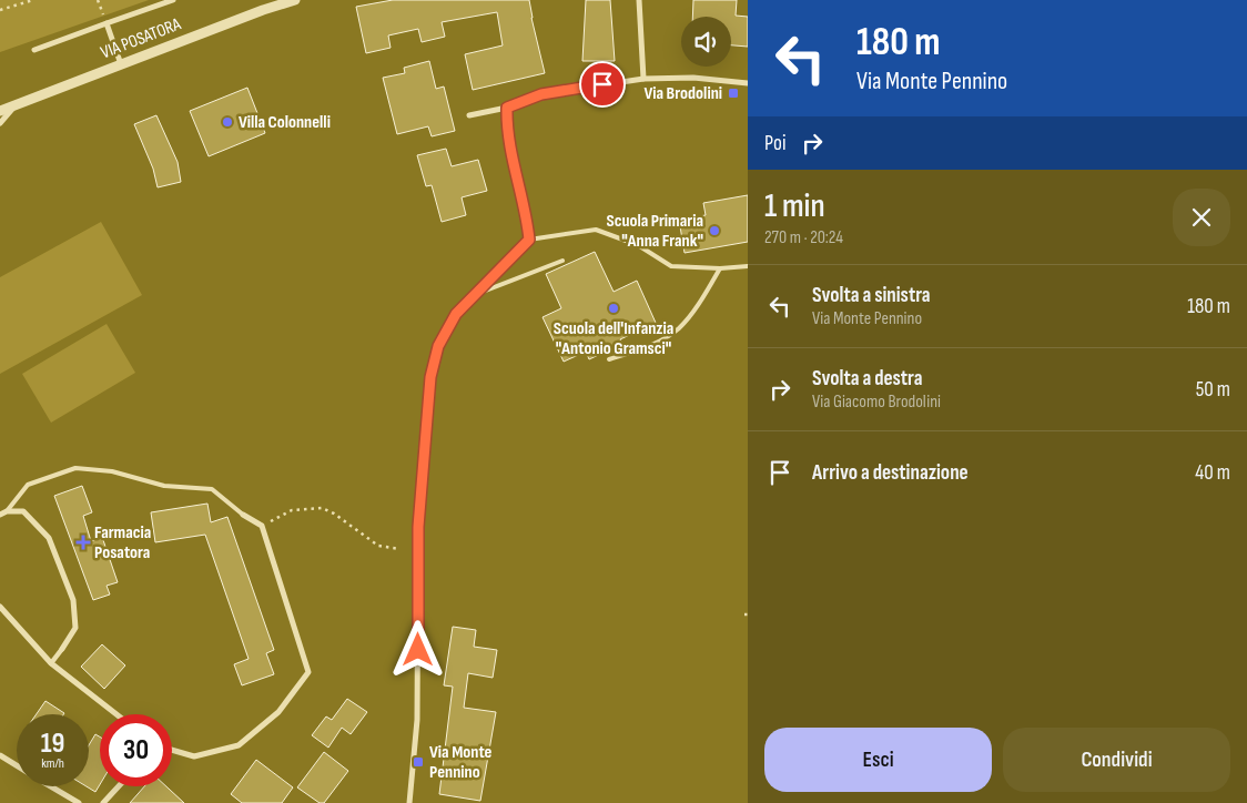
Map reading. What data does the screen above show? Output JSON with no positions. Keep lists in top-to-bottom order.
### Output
{
  "streets": {
    "street": ["VIA POSATORA"]
  },
  "places": {
    "transit": ["Via Brodolini", "Via Monte Pennino"],
    "other": ["Villa Colonnelli", "Scuola Primaria \"Anna Frank\"", "Scuola dell'Infanzia \"Antonio Gramsci\""],
    "health": ["Farmacia Posatora"]
  },
  "page": {
    "turn": ["180 m", "Via Monte Pennino"],
    "then": "Poi",
    "heading": ["1 min", "270 m · 20:24"],
    "list": [
      {
        "name": "Svolta a sinistra",
        "note": "Via Monte Pennino",
        "value": "180 m"
      },
      {
        "name": "Svolta a destra",
        "note": "Via Giacomo Brodolini",
        "value": "50 m"
      },
      {
        "name": "Arrivo a destinazione",
        "value": "40 m"
      }
    ],
    "speed": "19 km/h",
    "limit": "30",
    "buttons": ["Esci", "Condividi"]
  }
}
